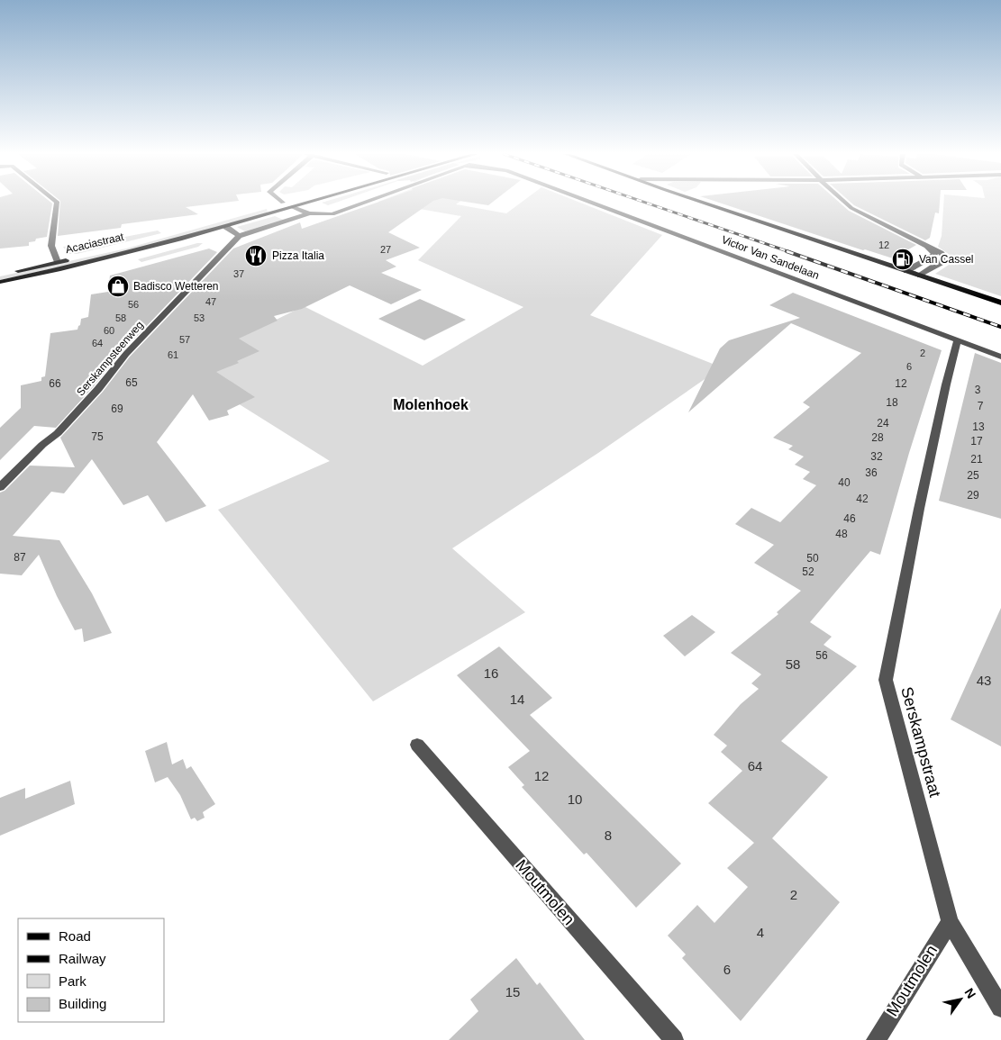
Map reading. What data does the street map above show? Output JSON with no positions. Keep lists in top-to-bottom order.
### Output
{
  "streets": {
    "main road": ["Acaciastraat"],
    "street": [
      "Victor Van Sandelaan",
      "Serskampsteenweg",
      "Serskampstraat",
      "Moutmolen"
    ]
  },
  "crossings": [
    ["Victor Van Sandelaan", "Serskampsteenweg"],
    ["Victor Van Sandelaan", "Serskampstraat"],
    ["Serskampstraat", "Moutmolen"]
  ],
  "districts": ["Molenhoek"],
  "places": {
    "restaurant": ["Pizza Italia"],
    "fuel station": ["Van Cassel"],
    "shop": ["Badisco Wetteren"]
  },
  "house_numbers": [
    "12",
    "27",
    "37",
    "47",
    "56",
    "58",
    "53",
    "60",
    "57",
    "64",
    "2",
    "61",
    "6",
    "65",
    "66",
    "12",
    "3",
    "18",
    "7",
    "69",
    "24",
    "13",
    "75",
    "28",
    "17",
    "32",
    "21",
    "36",
    "25",
    "40",
    "29",
    "42",
    "46",
    "48",
    "87",
    "50",
    "52",
    "56",
    "58",
    "16",
    "43",
    "14",
    "64",
    "12",
    "10",
    "8",
    "2",
    "4",
    "6",
    "15"
  ],
  "legend": [
    "Road",
    "Railway",
    "Park",
    "Building"
  ],
  "north": "top right"
}
